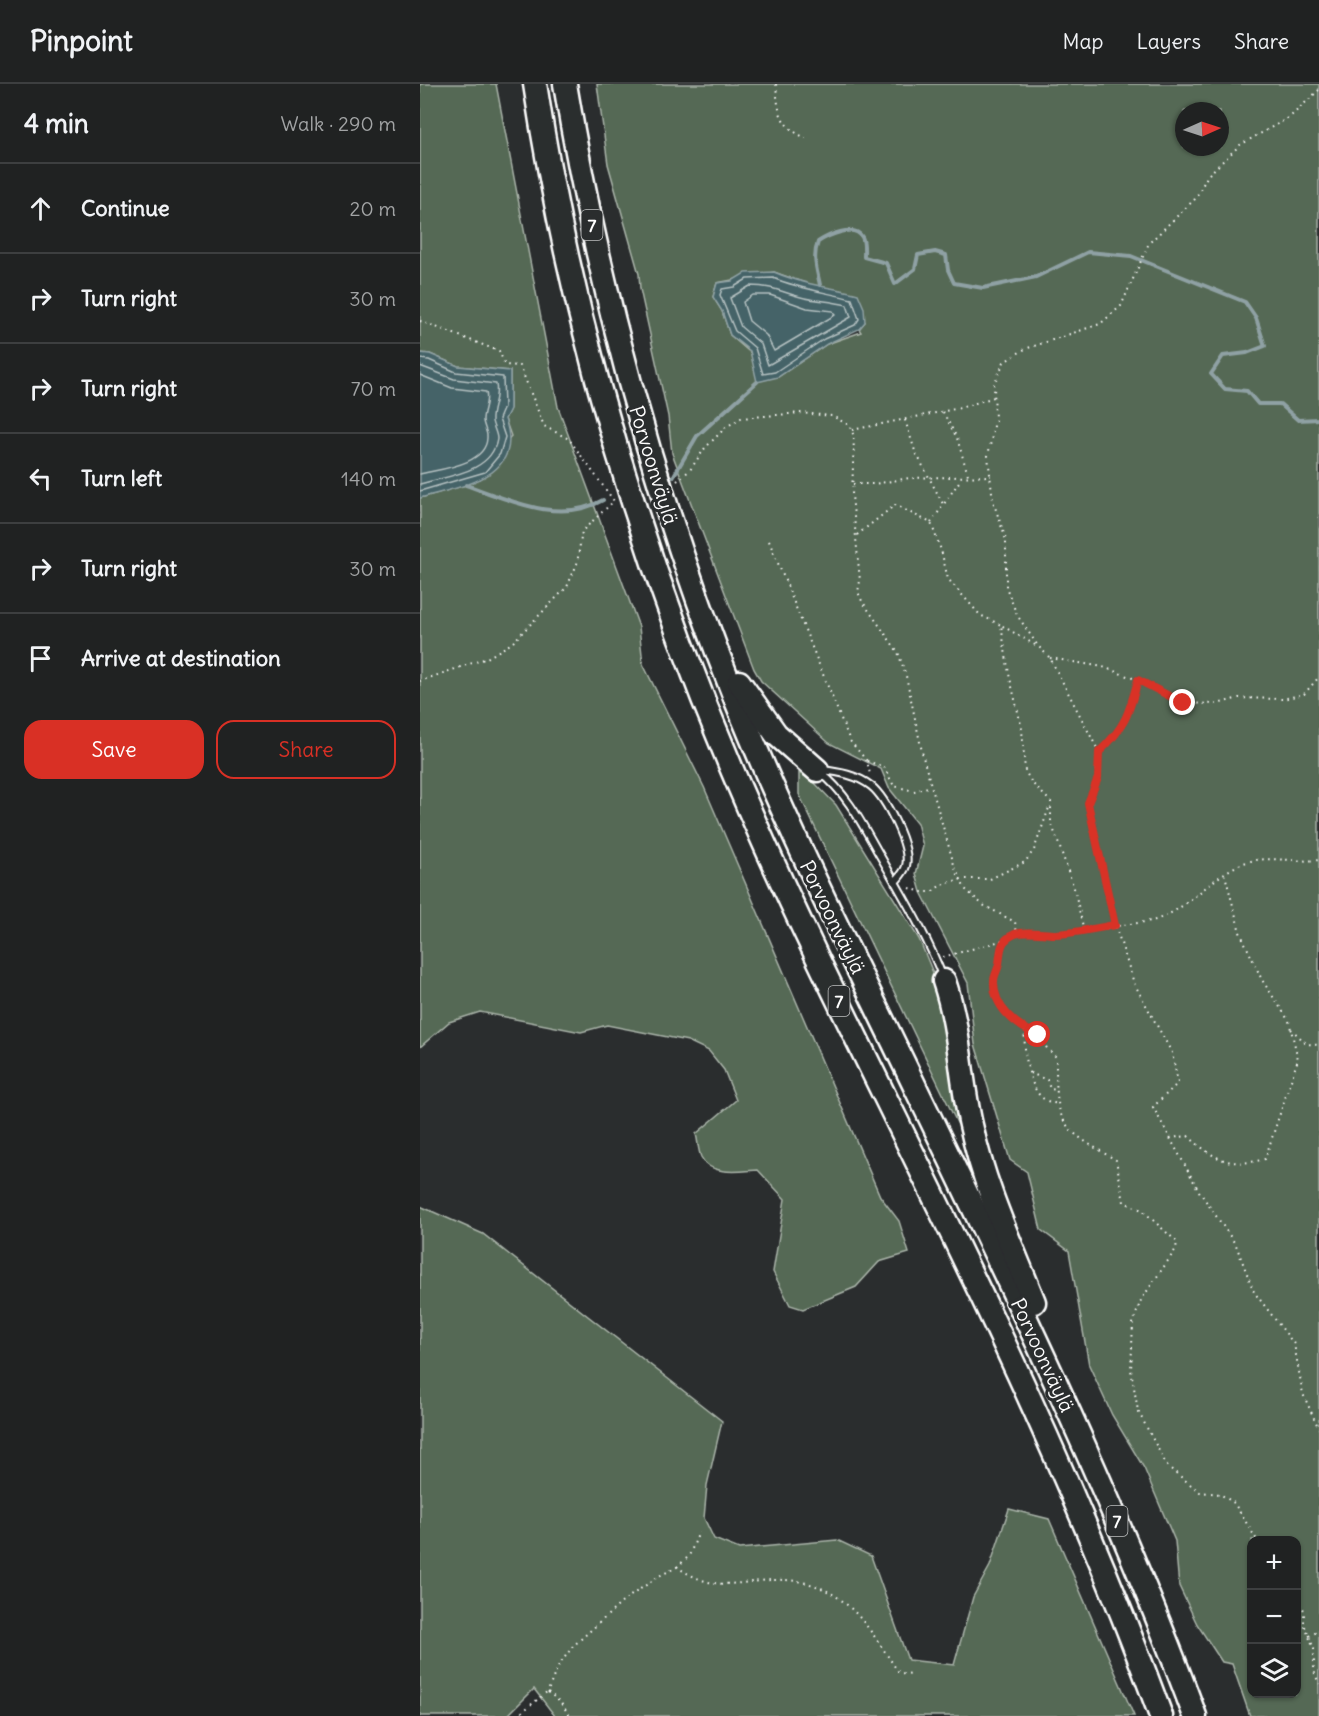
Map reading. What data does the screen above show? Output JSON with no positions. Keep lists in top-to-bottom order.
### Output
{
  "streets": {
    "highway": ["7", "Porvoonväylä"]
  },
  "north": "right",
  "page": {
    "header": "Pinpoint",
    "nav": ["Map", "Layers", "Share"],
    "heading": ["4 min", "Walk · 290 m"],
    "list": [
      ["Continue", "20 m"],
      ["Turn right", "30 m"],
      ["Turn right", "70 m"],
      ["Turn left", "140 m"],
      ["Turn right", "30 m"],
      "Arrive at destination"
    ],
    "buttons": ["Save", "Share"],
    "map_buttons": ["+", "−"]
  }
}
